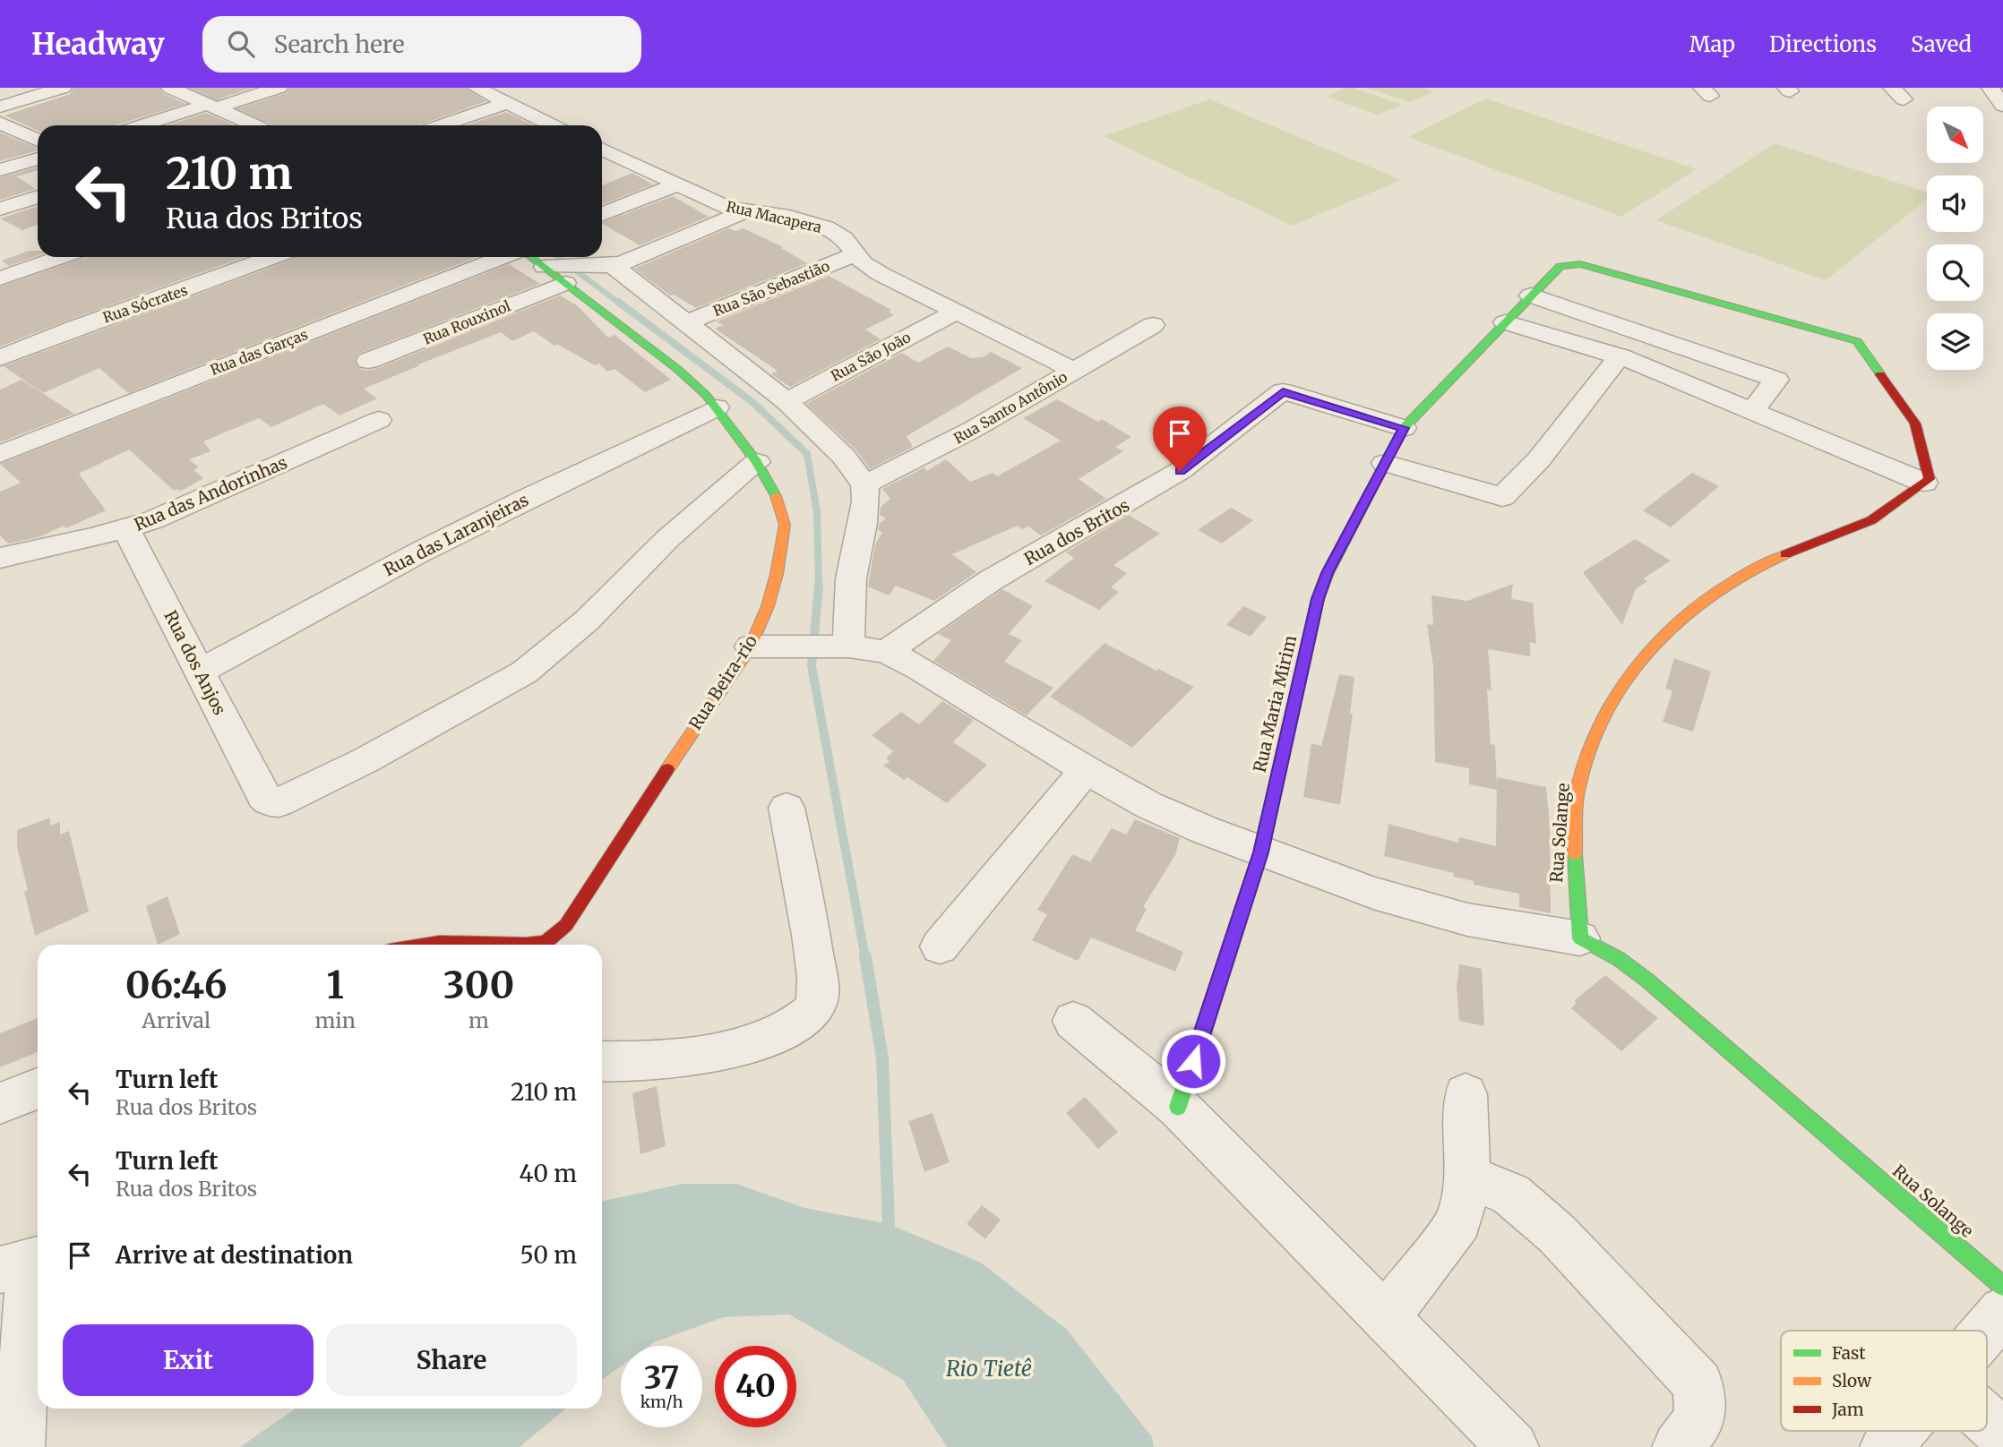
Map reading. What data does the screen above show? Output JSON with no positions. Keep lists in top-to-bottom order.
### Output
{
  "streets": {
    "street": [
      "Rua Macapera",
      "Rua São Sebastião",
      "Rua Sócrates",
      "Rua Rouxinol",
      "Rua das Garças",
      "Rua São João",
      "Rua Santo Antônio",
      "Rua das Andorinhas",
      "Rua dos Britos",
      "Rua das Laranjeiras",
      "Rua dos Anjos",
      "Rua Beira-rio",
      "Rua Maria Mirim",
      "Rua Solange"
    ]
  },
  "crossings": [
    ["Rua Macapera", "Rua São Sebastião"],
    ["Rua Macapera", "Rua Rouxinol"],
    ["Rua Macapera", "Rua São João"],
    ["Rua Macapera", "Rua Santo Antônio"],
    ["Rua Rouxinol", "Rua Beira-rio"],
    ["Rua das Andorinhas", "Rua dos Anjos"],
    ["Rua dos Britos", "Rua Maria Mirim"],
    ["Rua das Laranjeiras", "Rua dos Anjos"],
    ["Rua das Laranjeiras", "Rua Beira-rio"],
    ["Rua dos Anjos", "Rua Beira-rio"],
    ["Rua Maria Mirim", "Rua Solange"]
  ],
  "water": ["Rio Tietê"],
  "legend": ["Fast", "Slow", "Jam"],
  "north": "bottom right",
  "page": {
    "header": "Headway",
    "search": "Search here",
    "nav": ["Map", "Directions", "Saved"],
    "turn": ["210 m", "Rua dos Britos"],
    "eta": [
      "06:46",
      "Arrival",
      "1",
      "min",
      "300",
      "m"
    ],
    "list": [
      {
        "name": "Turn left",
        "note": "Rua dos Britos",
        "value": "210 m"
      },
      {
        "name": "Turn left",
        "note": "Rua dos Britos",
        "value": "40 m"
      },
      {
        "name": "Arrive at destination",
        "value": "50 m"
      }
    ],
    "buttons": ["Exit", "Share"],
    "speed": "37 km/h",
    "limit": "40"
  }
}
